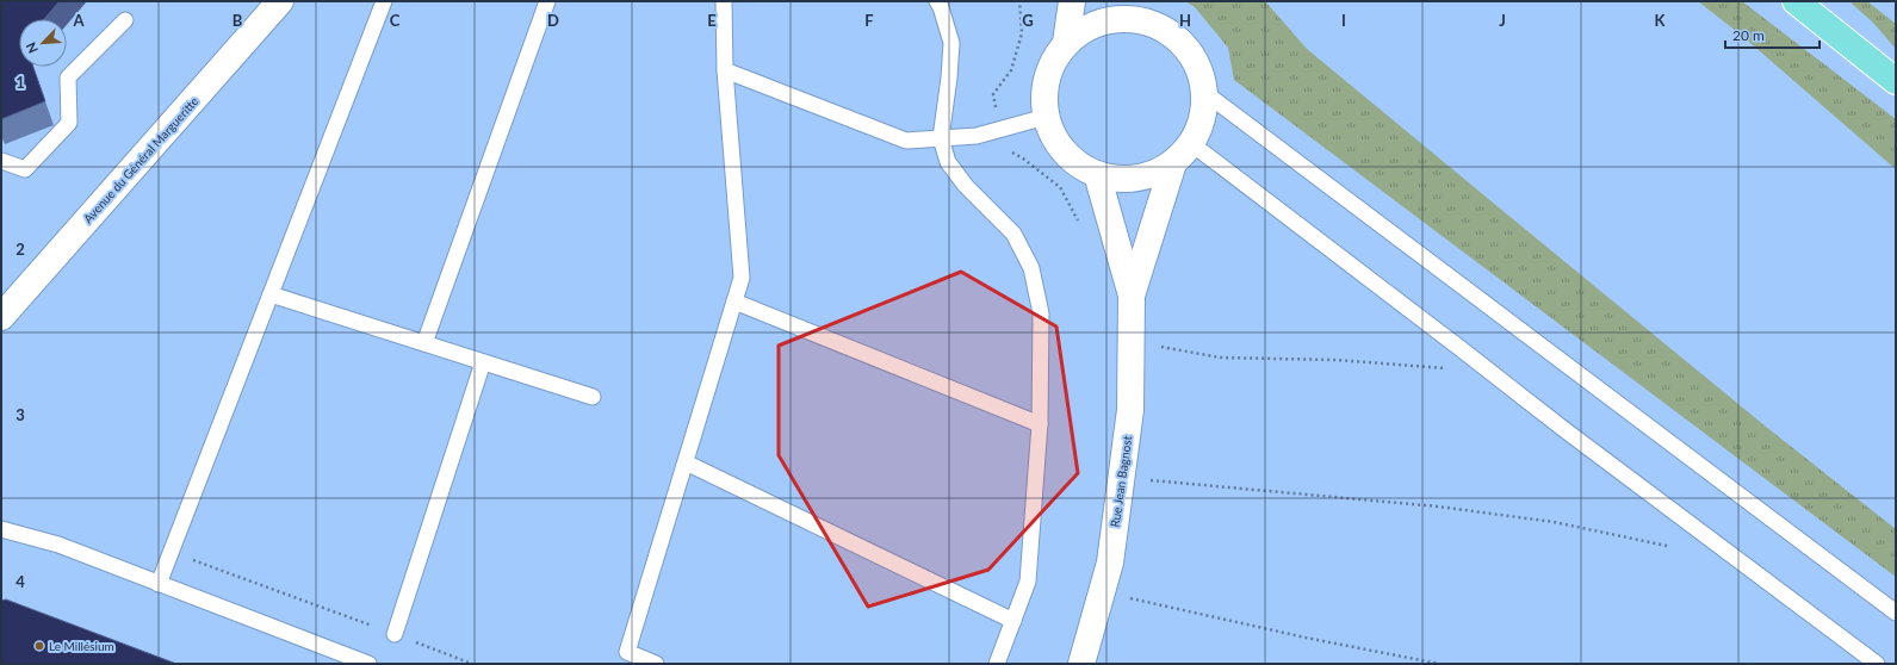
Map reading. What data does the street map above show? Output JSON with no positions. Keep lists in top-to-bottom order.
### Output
{
  "streets": {
    "street": ["Avenue du Général Margueritte", "Rue Jean Bagnost"]
  },
  "places": ["Le Millésium"],
  "scale_bar": "20 m",
  "north": "bottom left",
  "grid": {
    "columns": [
      "A",
      "B",
      "C",
      "D",
      "E",
      "F",
      "G",
      "H",
      "I",
      "J",
      "K"
    ],
    "rows": [
      "1",
      "2",
      "3",
      "4"
    ]
  }
}
